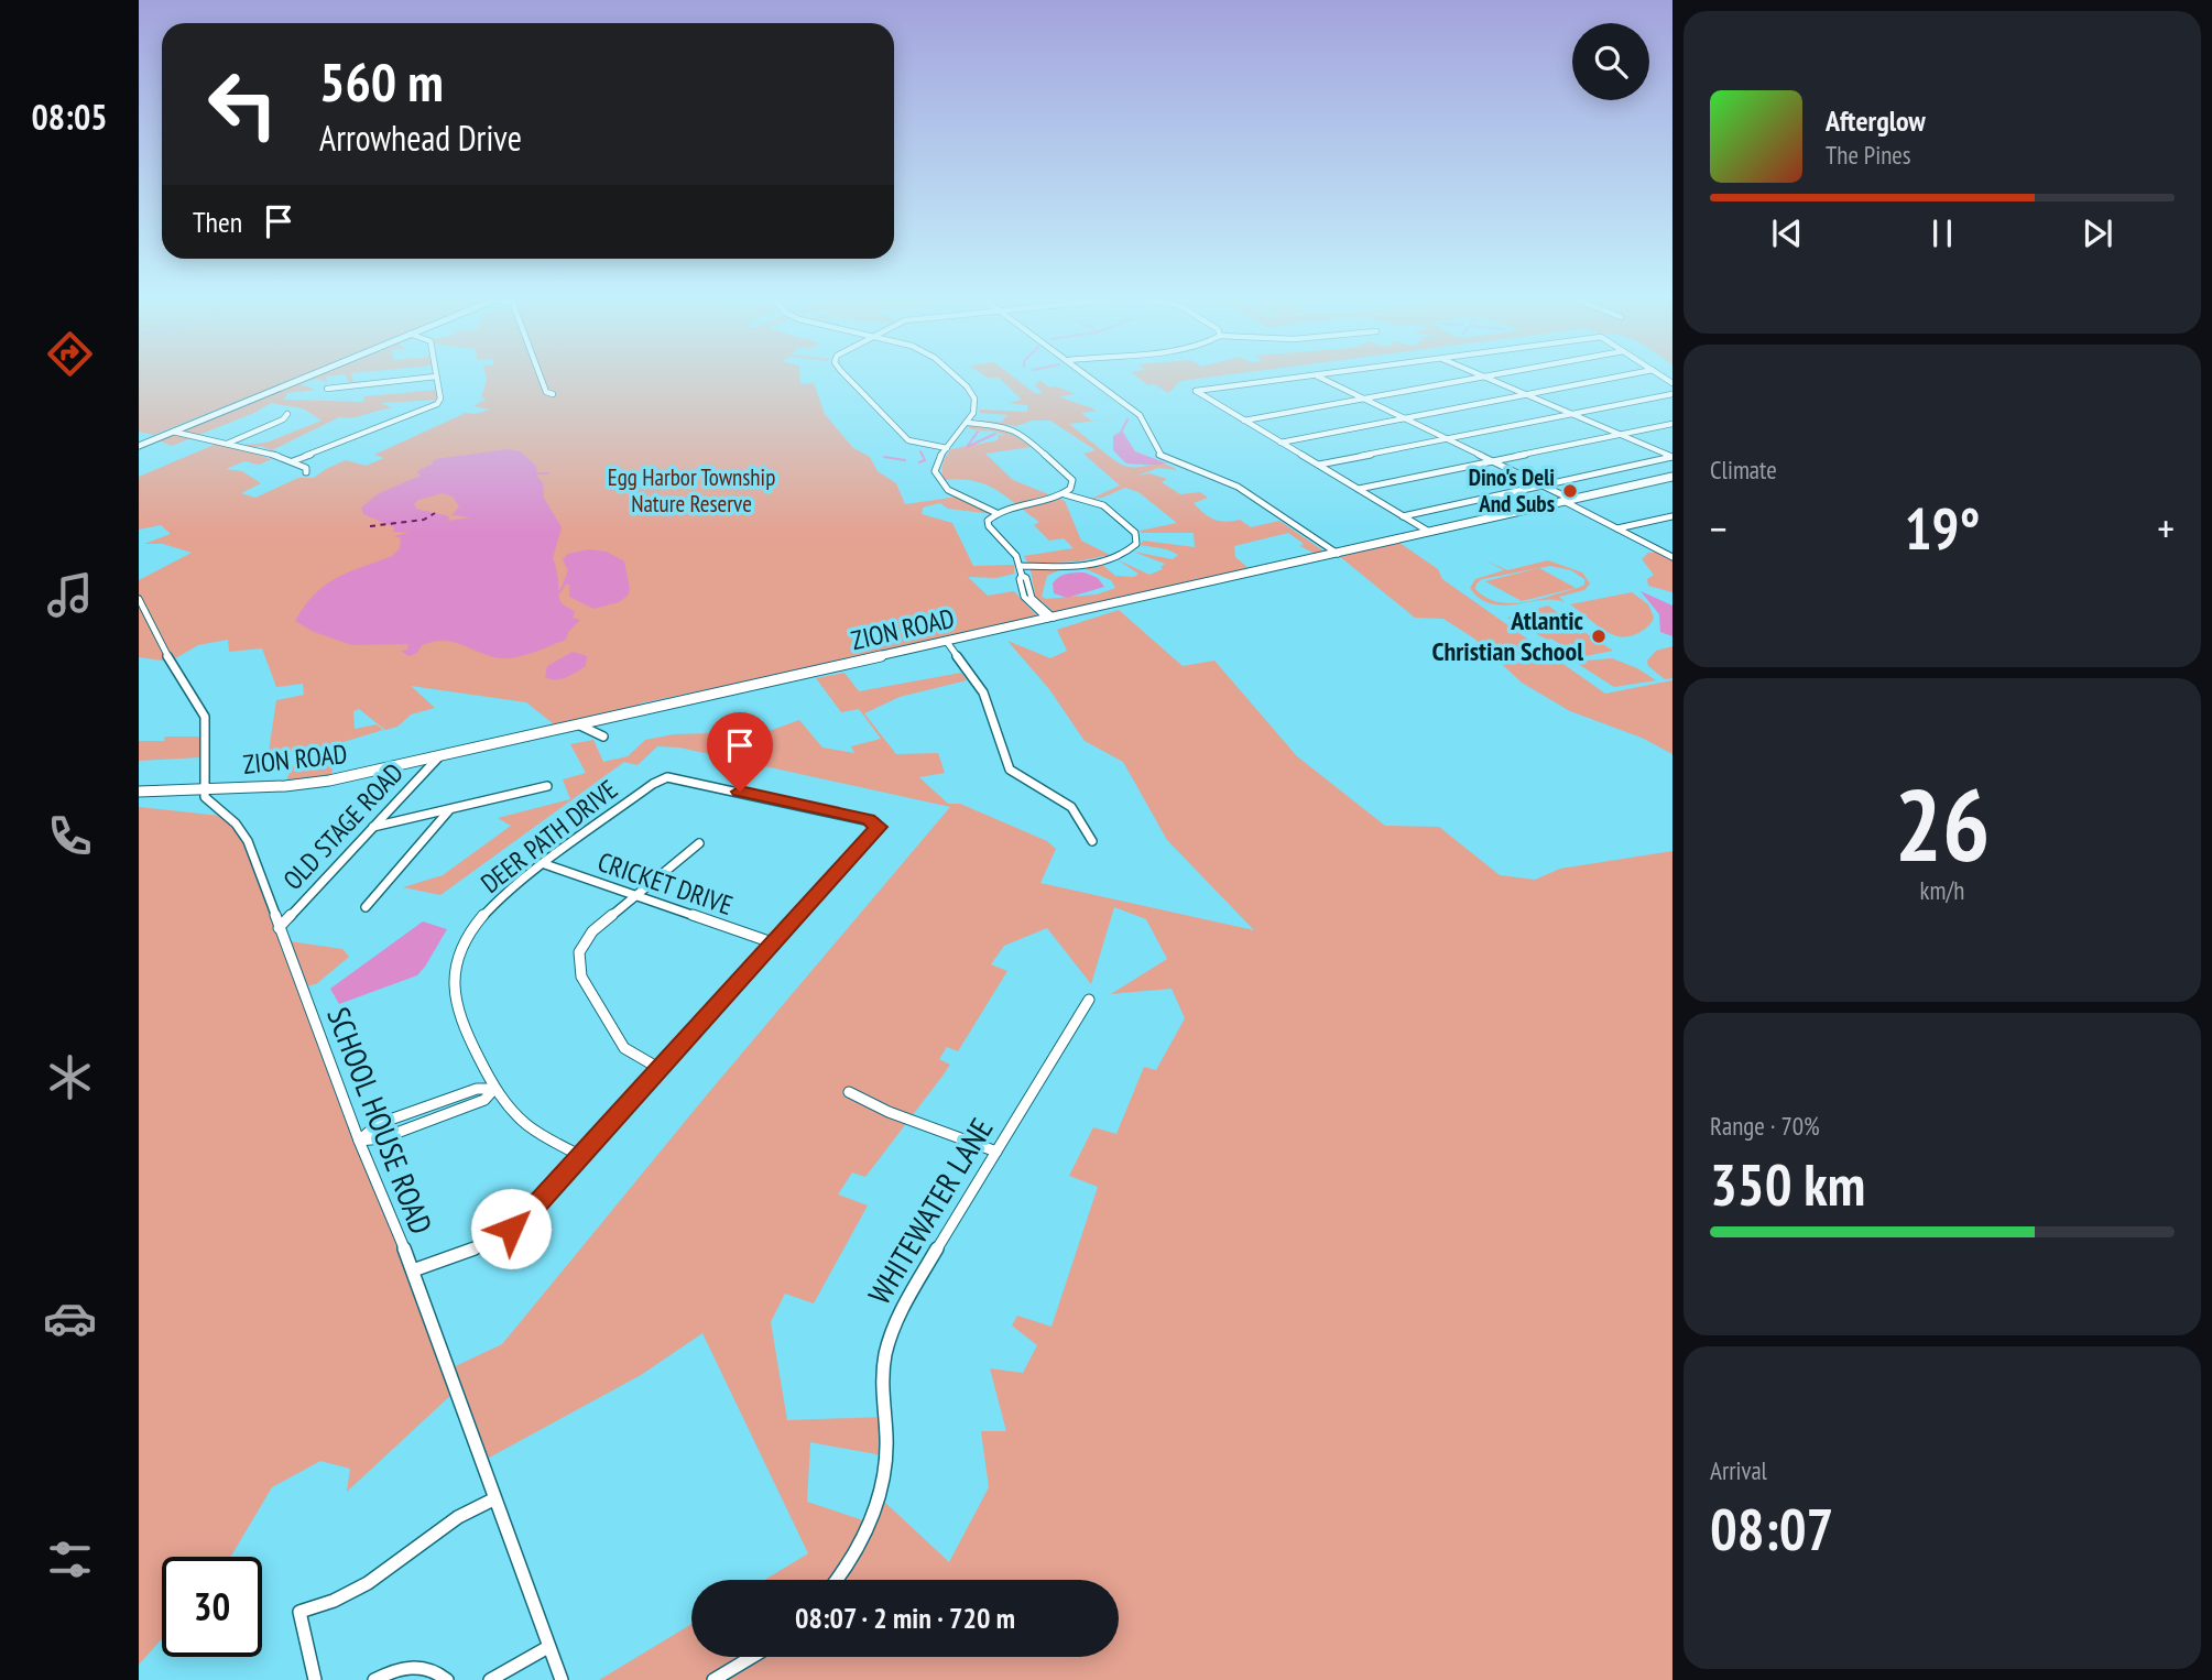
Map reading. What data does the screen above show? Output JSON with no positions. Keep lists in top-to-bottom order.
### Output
{
  "streets": {
    "street": [
      "ZION ROAD",
      "OLD STAGE ROAD",
      "DEER PATH DRIVE",
      "CRICKET DRIVE",
      "SCHOOL HOUSE ROAD",
      "WHITEWATER LANE"
    ]
  },
  "crossings": [
    ["ZION ROAD", "OLD STAGE ROAD"],
    ["ZION ROAD", "SCHOOL HOUSE ROAD"],
    ["OLD STAGE ROAD", "SCHOOL HOUSE ROAD"],
    ["DEER PATH DRIVE", "CRICKET DRIVE"]
  ],
  "parks": ["Egg Harbor Township Nature Reserve"],
  "places": ["Dino's Deli And Subs", "Atlantic Christian School"],
  "page": {
    "tabs": "08:05",
    "turn": ["560 m", "Arrowhead Drive"],
    "song": ["Afterglow", "The Pines"],
    "then": "Then",
    "tile": [
      "Climate",
      ["26", "km/h"],
      ["Range · 70%", "350 km"],
      ["Arrival", "08:07"]
    ],
    "heat": ["−", "19°", "+"],
    "limit": "30",
    "trip": "08:07 · 2 min · 720 m"
  }
}
